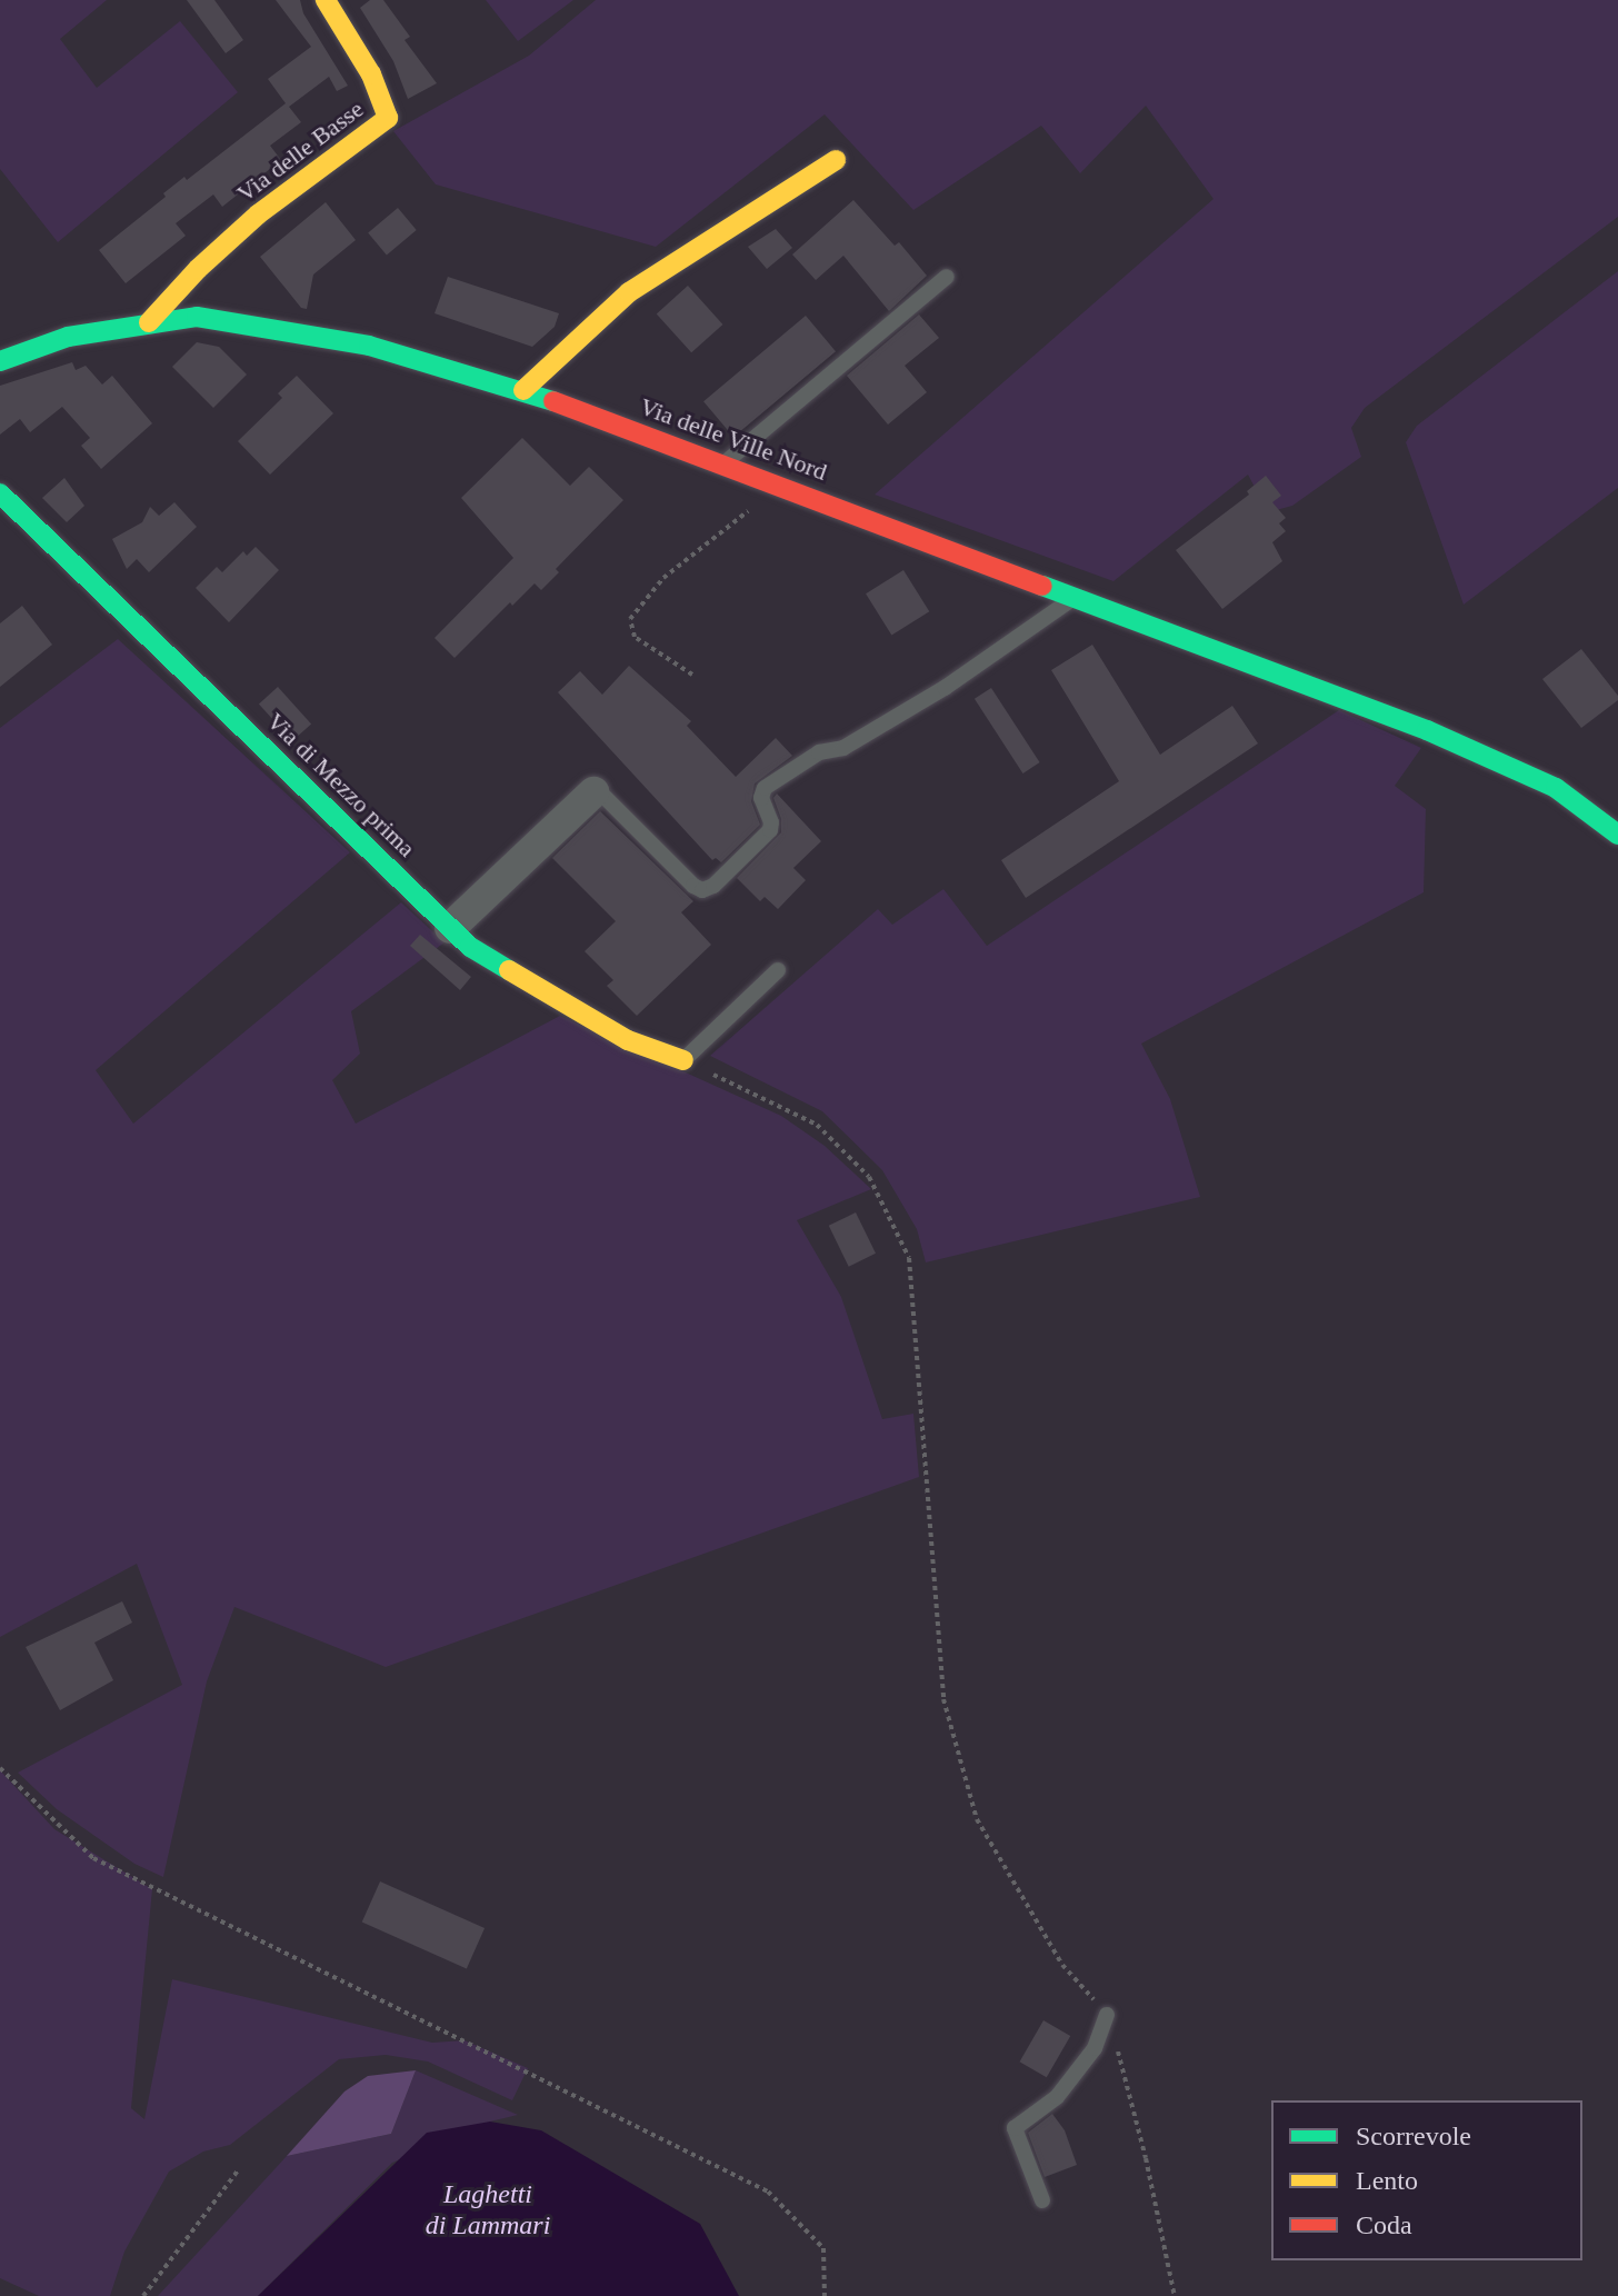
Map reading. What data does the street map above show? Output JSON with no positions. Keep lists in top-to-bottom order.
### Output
{
  "streets": {
    "street": ["Via delle Basse", "Via delle Ville Nord", "Via di Mezzo prima"]
  },
  "crossings": [
    ["Via delle Basse", "Via delle Ville Nord"]
  ],
  "water": ["Laghetti di Lammari"],
  "legend": ["Scorrevole", "Lento", "Coda"]
}
